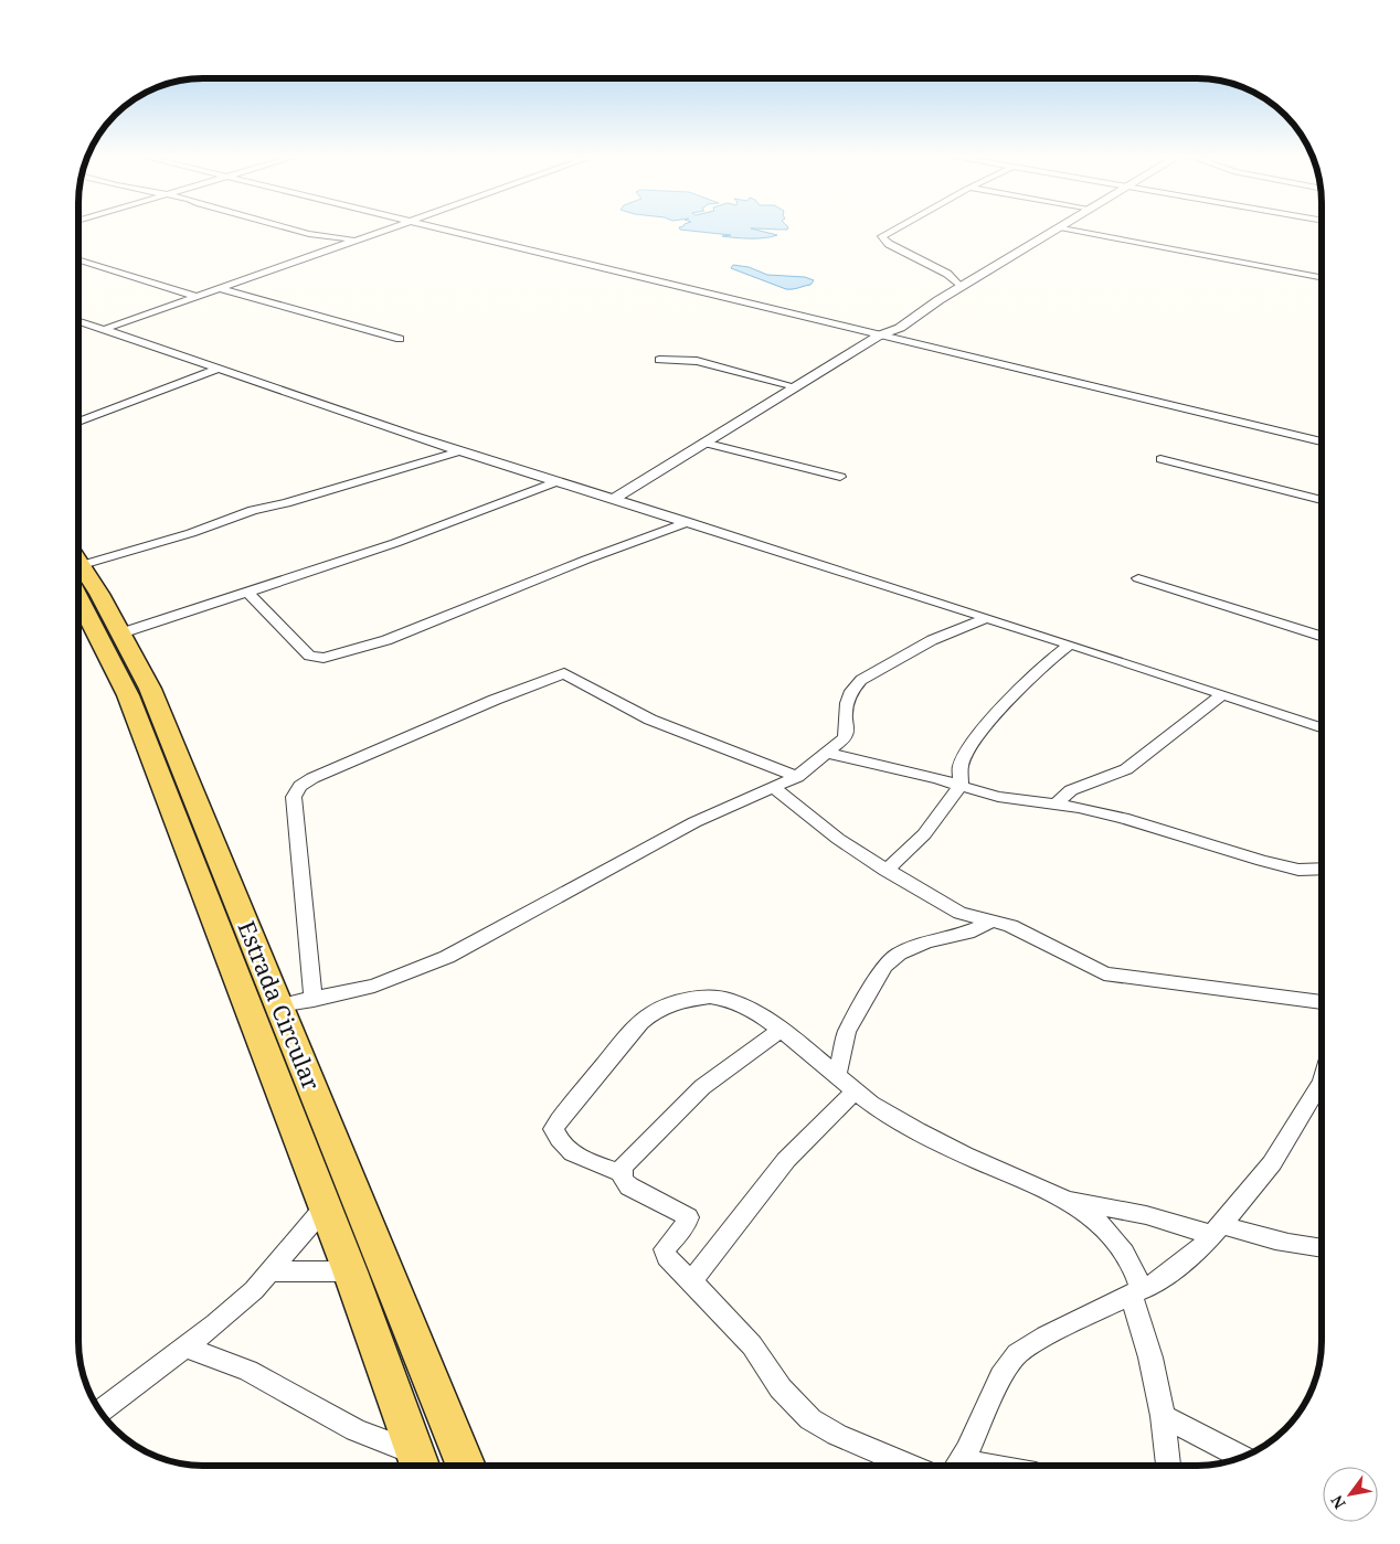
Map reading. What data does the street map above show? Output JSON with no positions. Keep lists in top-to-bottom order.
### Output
{
  "streets": {
    "main road": ["Estrada Circular"]
  },
  "north": "bottom left"
}
